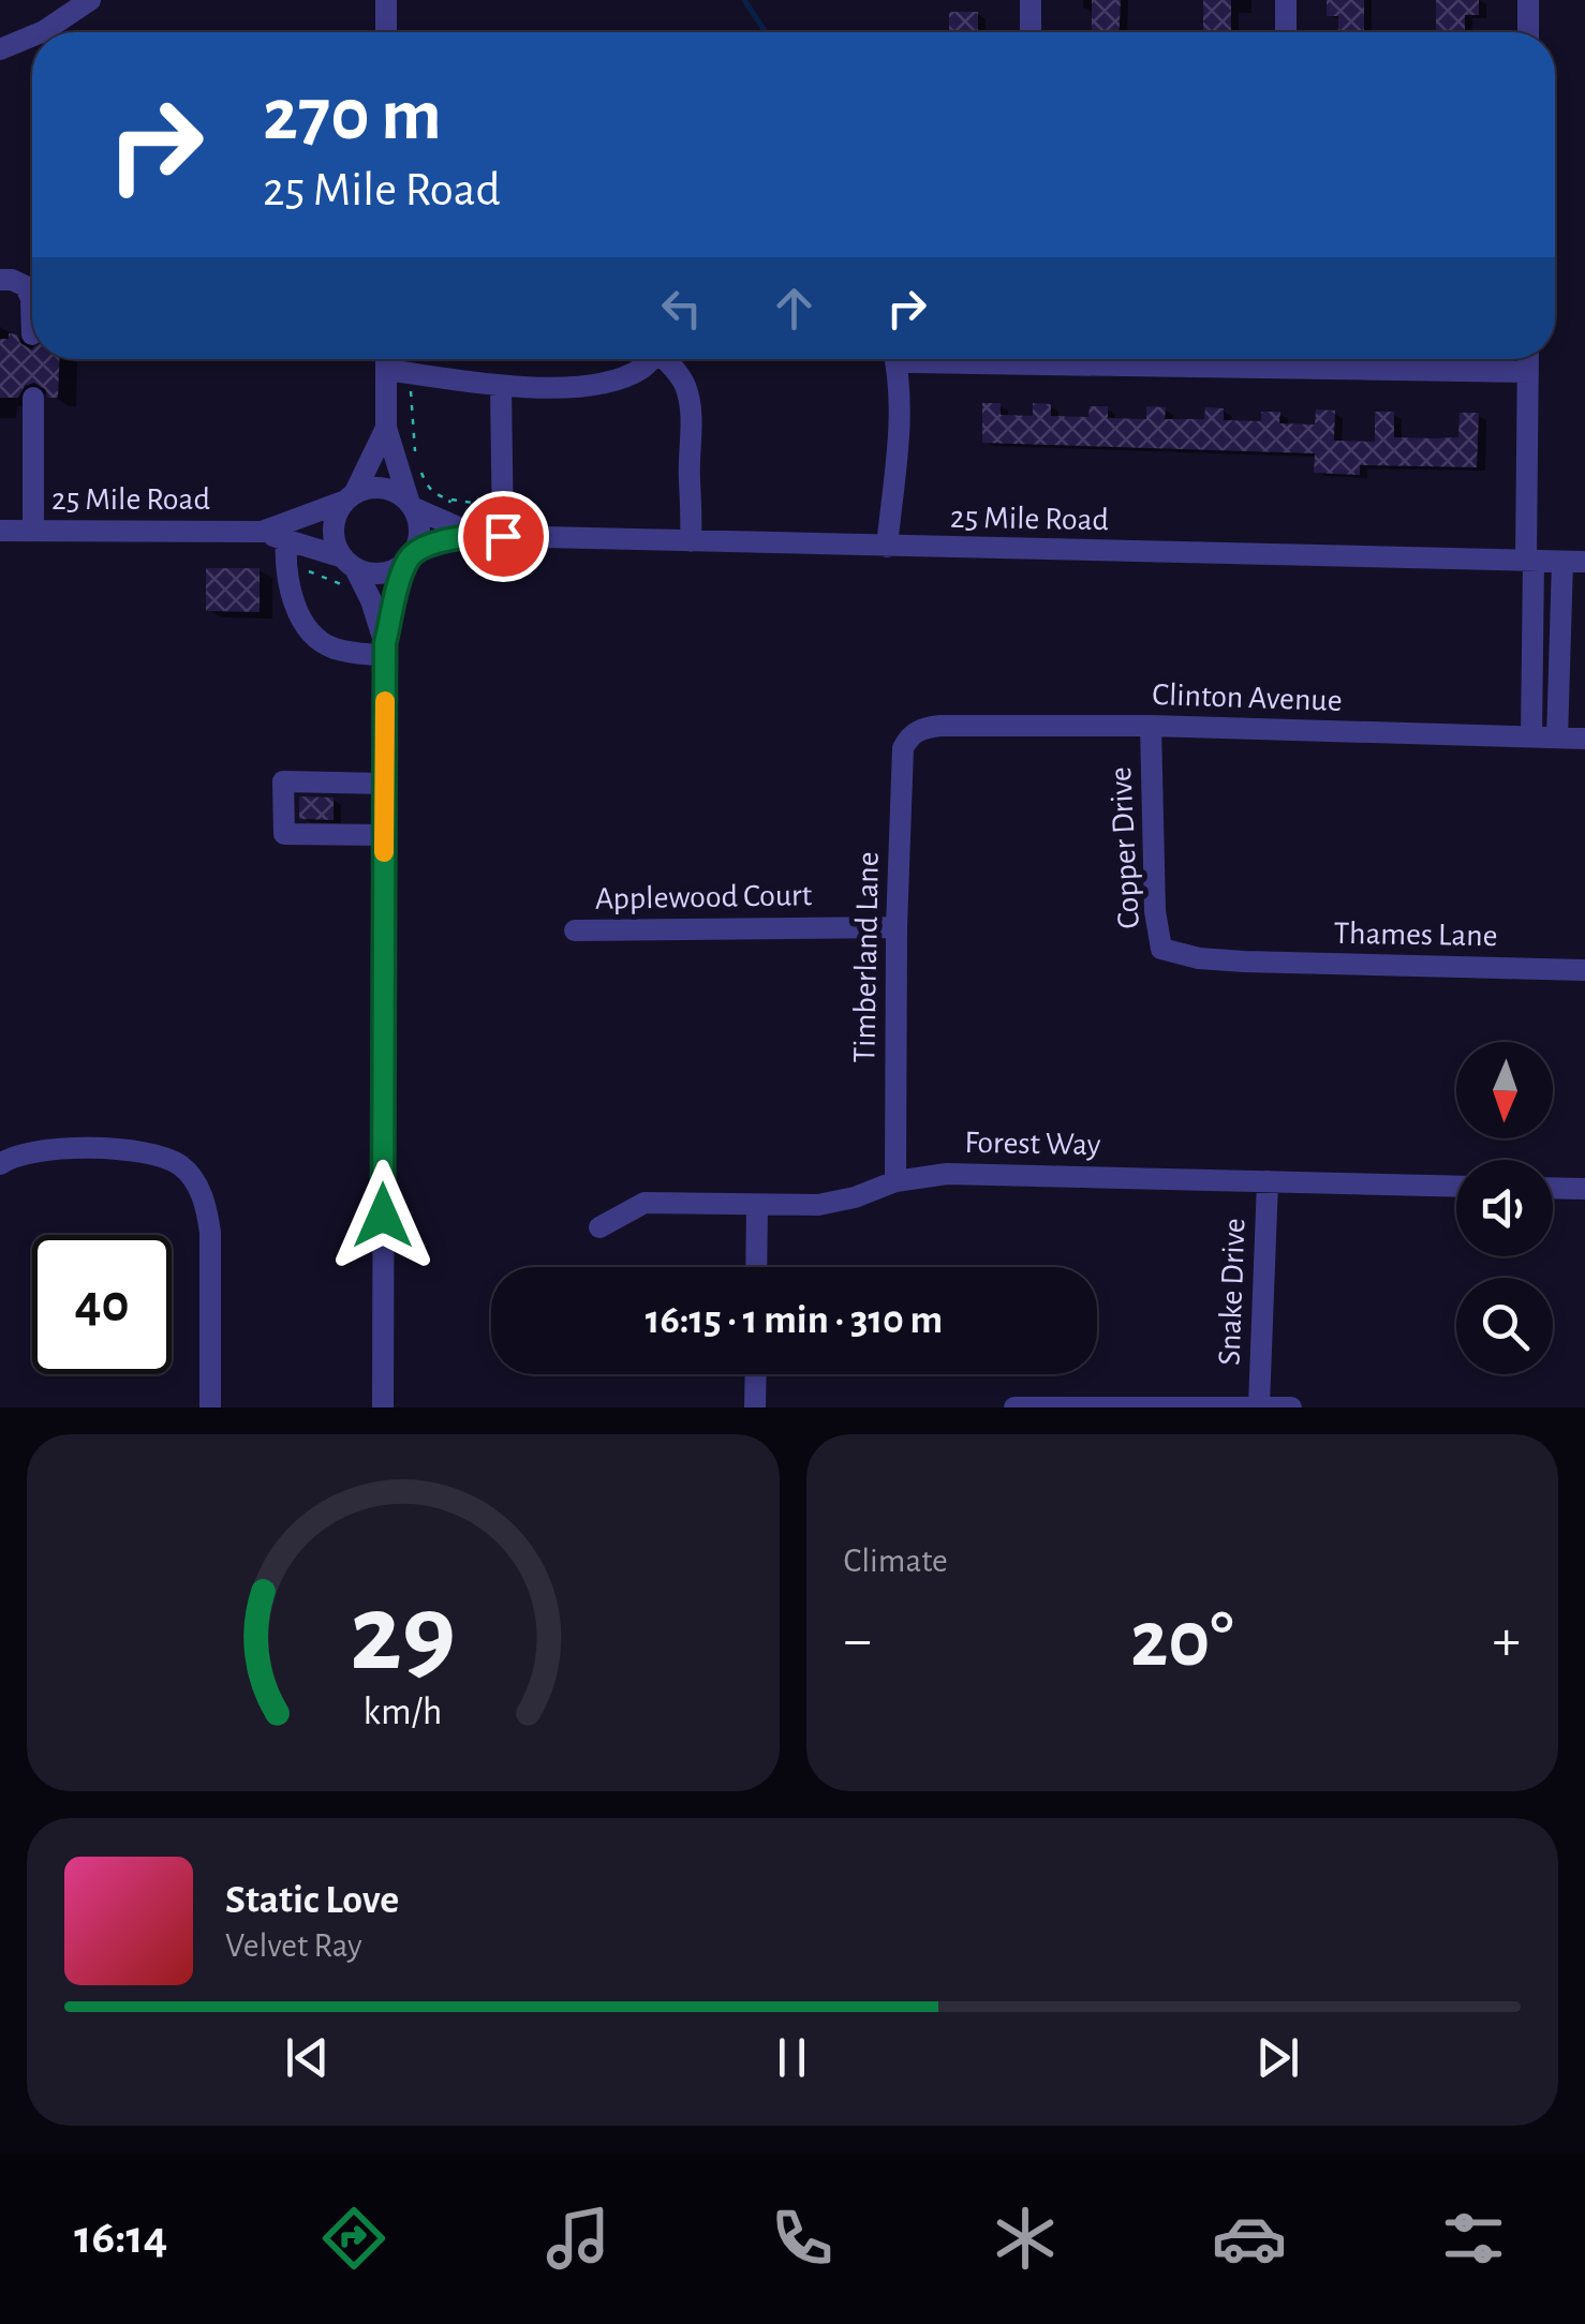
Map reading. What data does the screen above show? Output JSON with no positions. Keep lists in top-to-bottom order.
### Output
{
  "streets": {
    "street": [
      "25 Mile Road",
      "Clinton Avenue",
      "Copper Drive",
      "Applewood Court",
      "Thames Lane",
      "Timberland Lane",
      "Forest Way",
      "Snake Drive"
    ]
  },
  "crossings": [
    ["Clinton Avenue", "Copper Drive"],
    ["Clinton Avenue", "Timberland Lane"],
    ["Copper Drive", "Thames Lane"],
    ["Applewood Court", "Timberland Lane"],
    ["Timberland Lane", "Forest Way"],
    ["Forest Way", "Snake Drive"]
  ],
  "north": "bottom",
  "page": {
    "turn": ["270 m", "25 Mile Road"],
    "limit": "40",
    "trip": "16:15 · 1 min · 310 m",
    "tile": "Climate",
    "heat": ["−", "20°", "+"],
    "song": ["Static Love", "Velvet Ray"],
    "tabs": "16:14",
    "gauge": ["29", "km/h"]
  }
}
